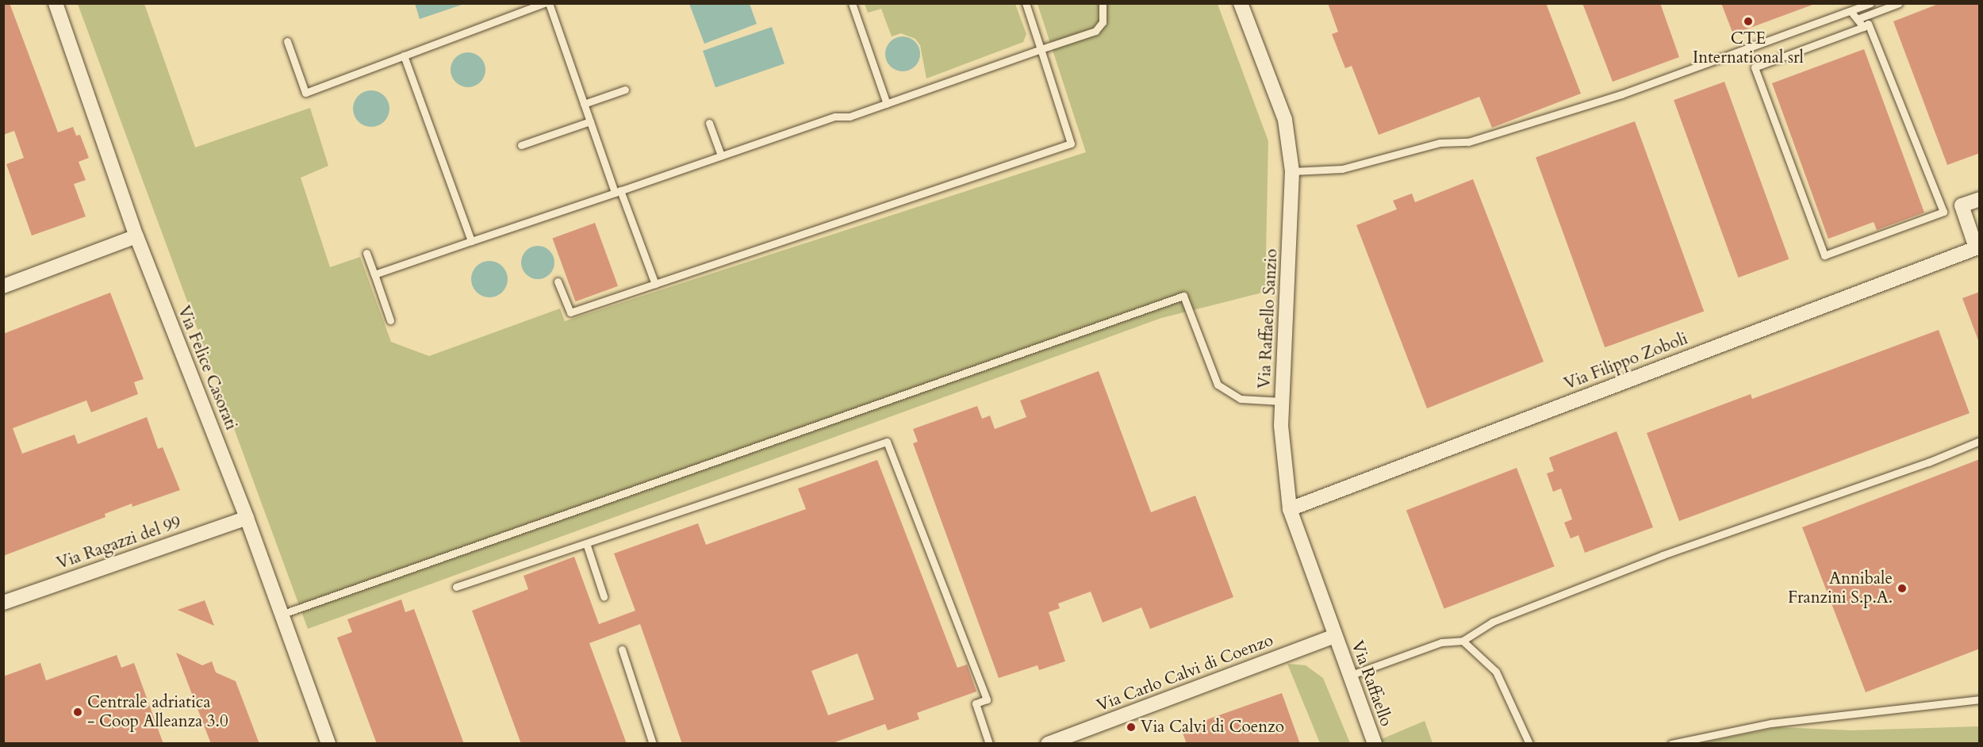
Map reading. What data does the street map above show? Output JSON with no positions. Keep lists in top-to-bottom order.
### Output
{
  "streets": {
    "street": [
      "Via Raffaello Sanzio",
      "Via Filippo Zoboli",
      "Via Felice Casorati",
      "Via Ragazzi del 99",
      "Via Carlo Calvi di Coenzo",
      "Via Raffaello"
    ]
  },
  "crossings": [
    ["Via Raffaello Sanzio", "Via Filippo Zoboli"],
    ["Via Raffaello Sanzio", "Via Carlo Calvi di Coenzo"],
    ["Via Raffaello Sanzio", "Via Raffaello"],
    ["Via Felice Casorati", "Via Ragazzi del 99"],
    ["Via Carlo Calvi di Coenzo", "Via Raffaello"]
  ],
  "places": [
    "CTE International srl",
    "Annibale Franzini S.p.A.",
    "Centrale adriatica - Coop Alleanza 3.0",
    "Via Calvi di Coenzo"
  ]
}
